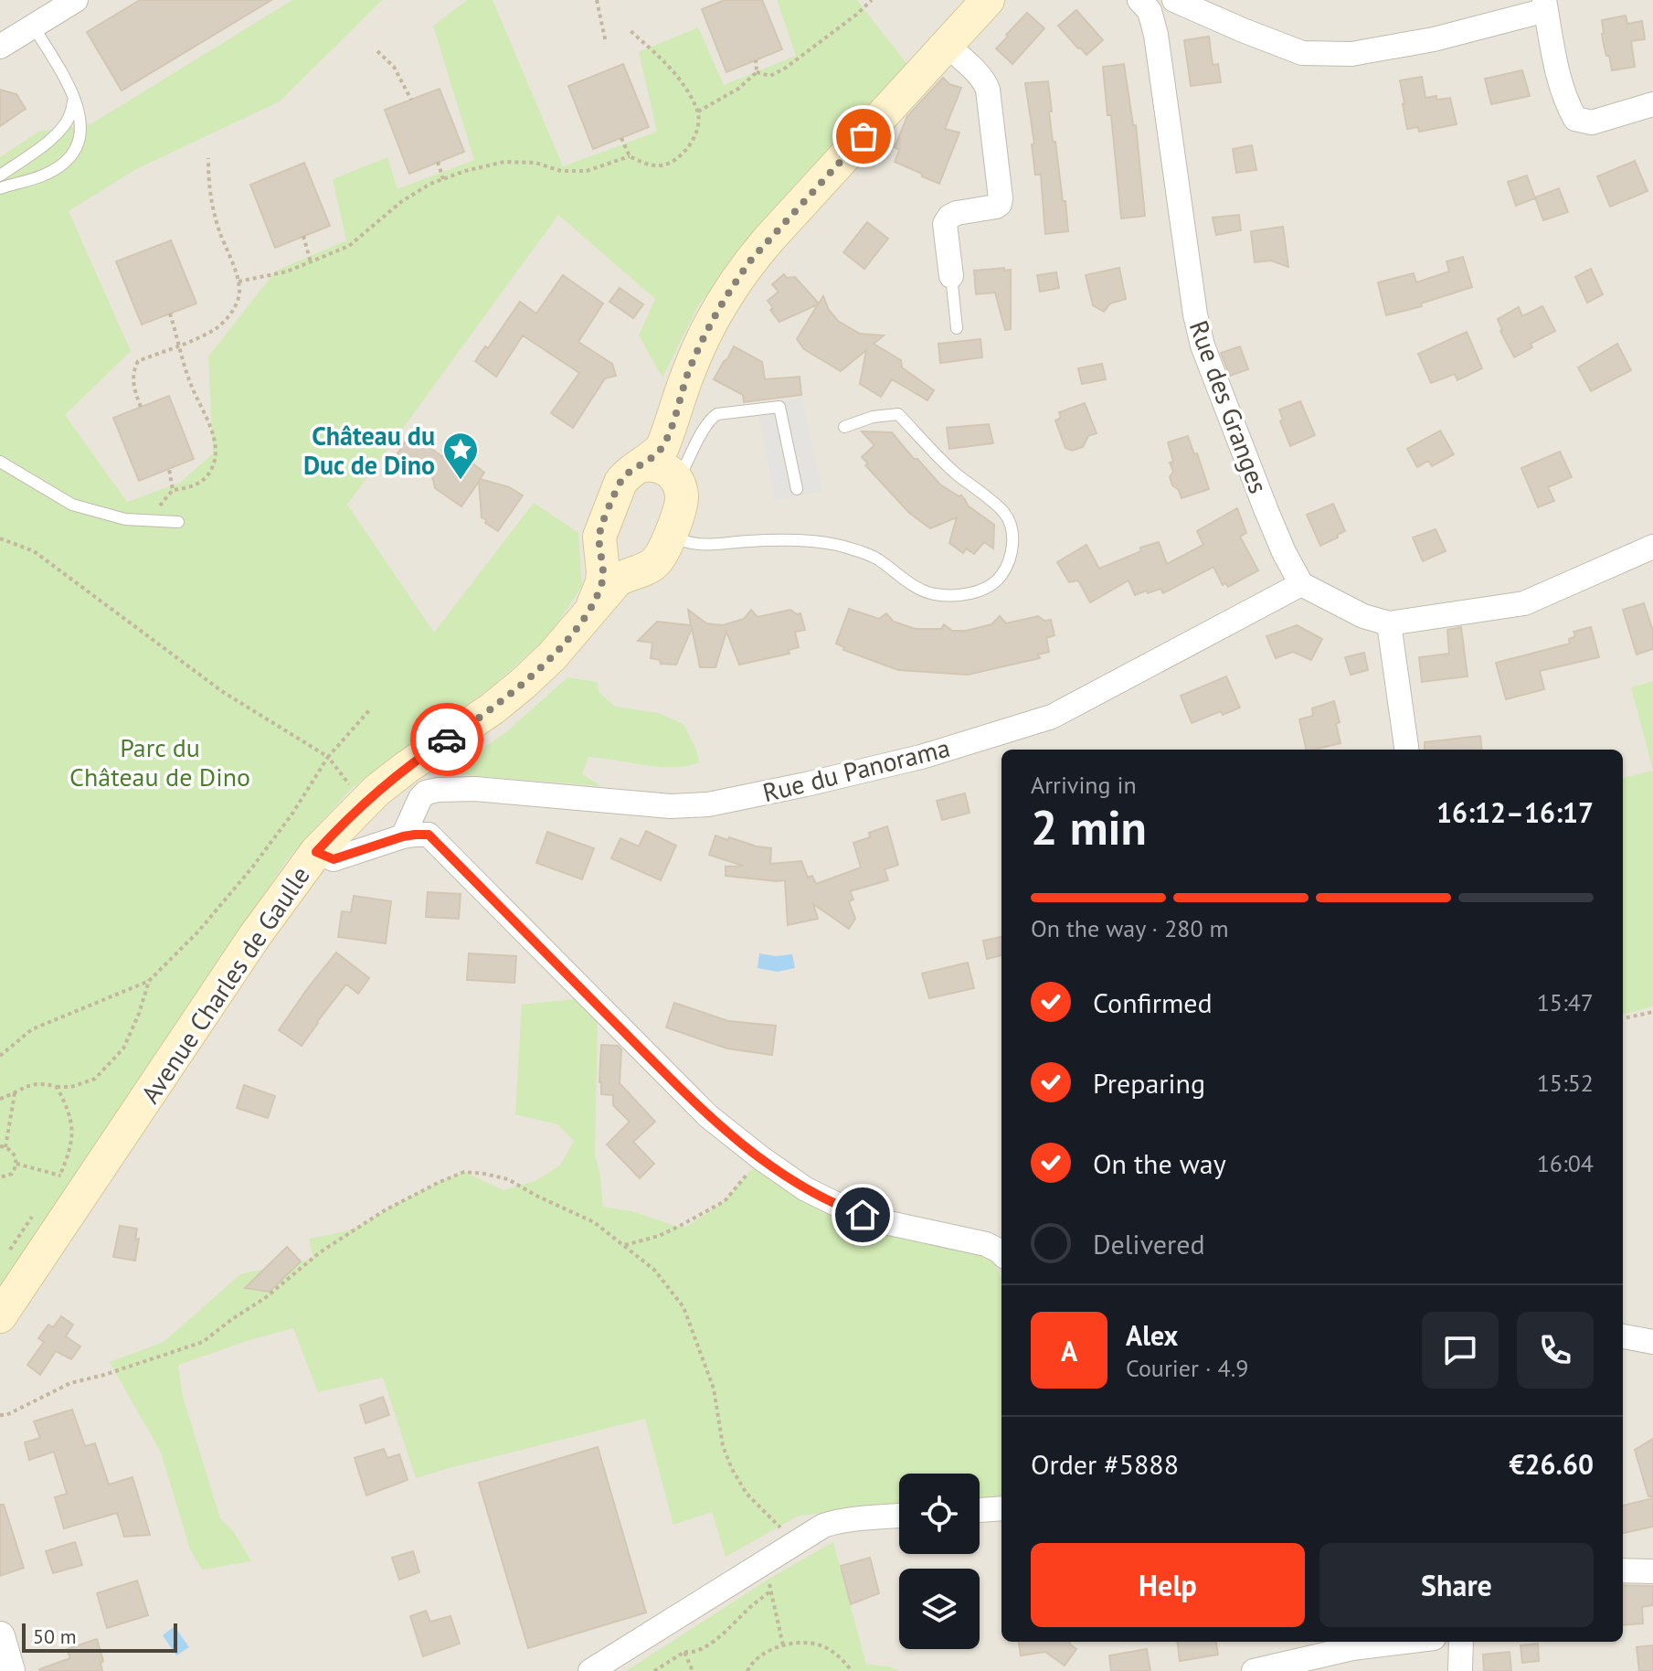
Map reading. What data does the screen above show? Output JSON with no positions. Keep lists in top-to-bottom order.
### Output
{
  "streets": {
    "main road": ["Avenue Charles de Gaulle"],
    "street": ["Rue des Granges", "Rue du Panorama"]
  },
  "crossings": [
    ["Rue des Granges", "Rue du Panorama"]
  ],
  "parks": ["Parc du Château de Dino"],
  "places": {
    "place": ["Château du Duc de Dino"]
  },
  "scale_bar": "50 m",
  "page": {
    "heading": ["2 min", "Arriving in", "16:12–16:17"],
    "panel": [
      "Alex",
      "Courier · 4.9",
      "Order #5888",
      "€26.60"
    ],
    "bar": "On the way · 280 m",
    "list": [
      ["Confirmed", "15:47"],
      ["Preparing", "15:52"],
      ["On the way", "16:04"],
      "Delivered"
    ],
    "round": "A",
    "buttons": ["Help", "Share"],
    "scale": "50 m"
  }
}
